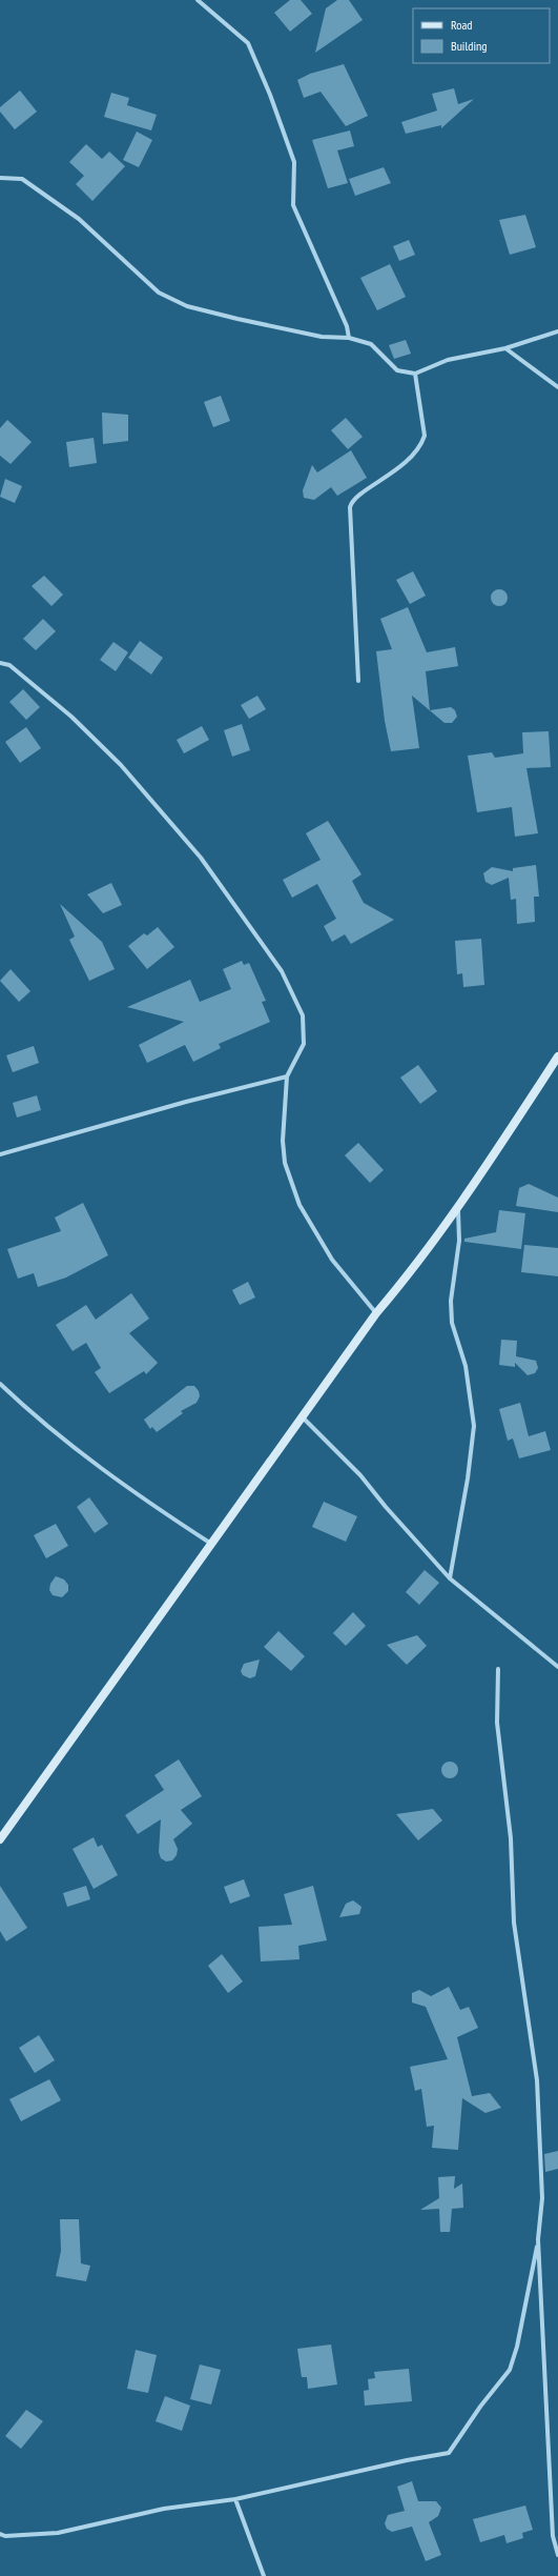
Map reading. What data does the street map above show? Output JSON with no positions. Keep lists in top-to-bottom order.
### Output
{
  "legend": ["Road", "Building"]
}
